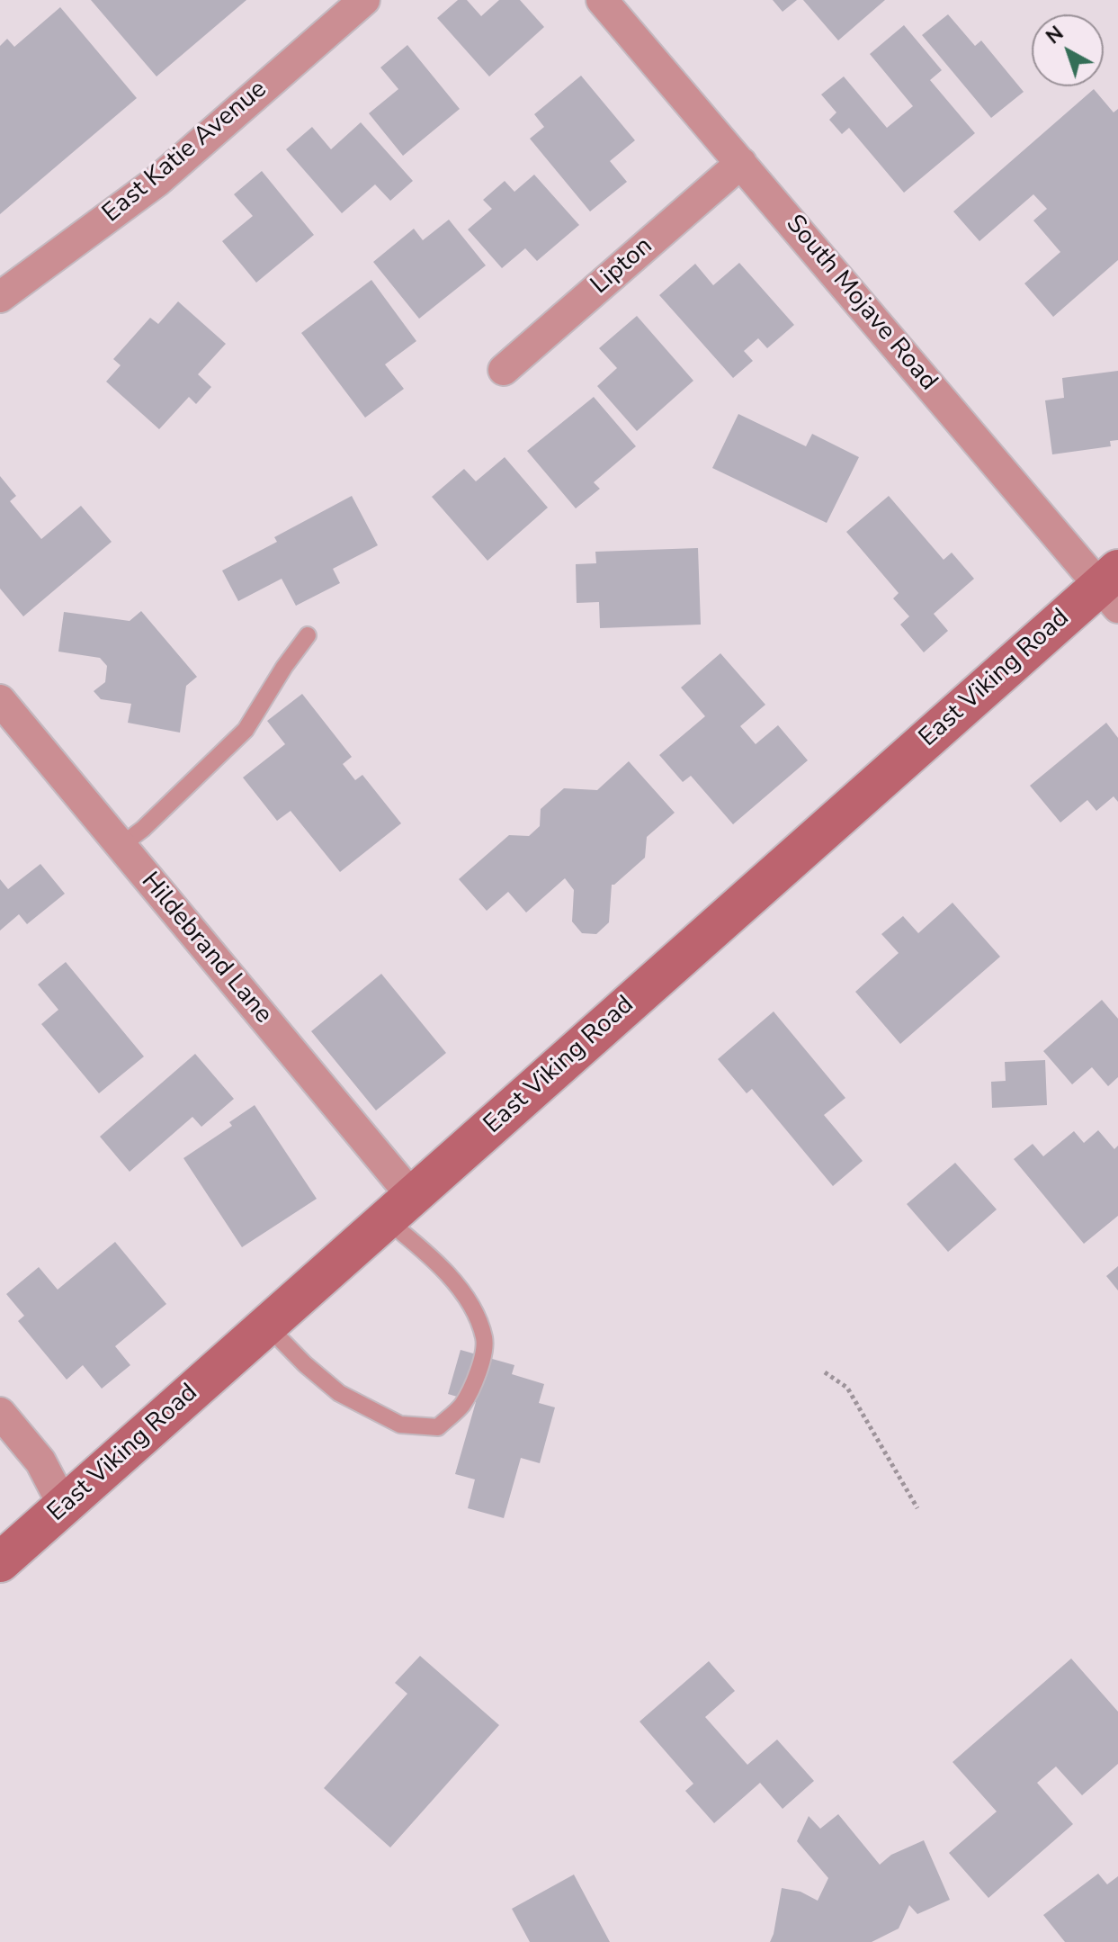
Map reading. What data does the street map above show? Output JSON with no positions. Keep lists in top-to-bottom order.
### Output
{
  "streets": {
    "street": [
      "East Katie Avenue",
      "Lipton",
      "South Mojave Road",
      "East Viking Road",
      "Hildebrand Lane"
    ]
  },
  "crossings": [
    ["Lipton", "South Mojave Road"],
    ["South Mojave Road", "East Viking Road"],
    ["East Viking Road", "Hildebrand Lane"]
  ],
  "north": "top left"
}
